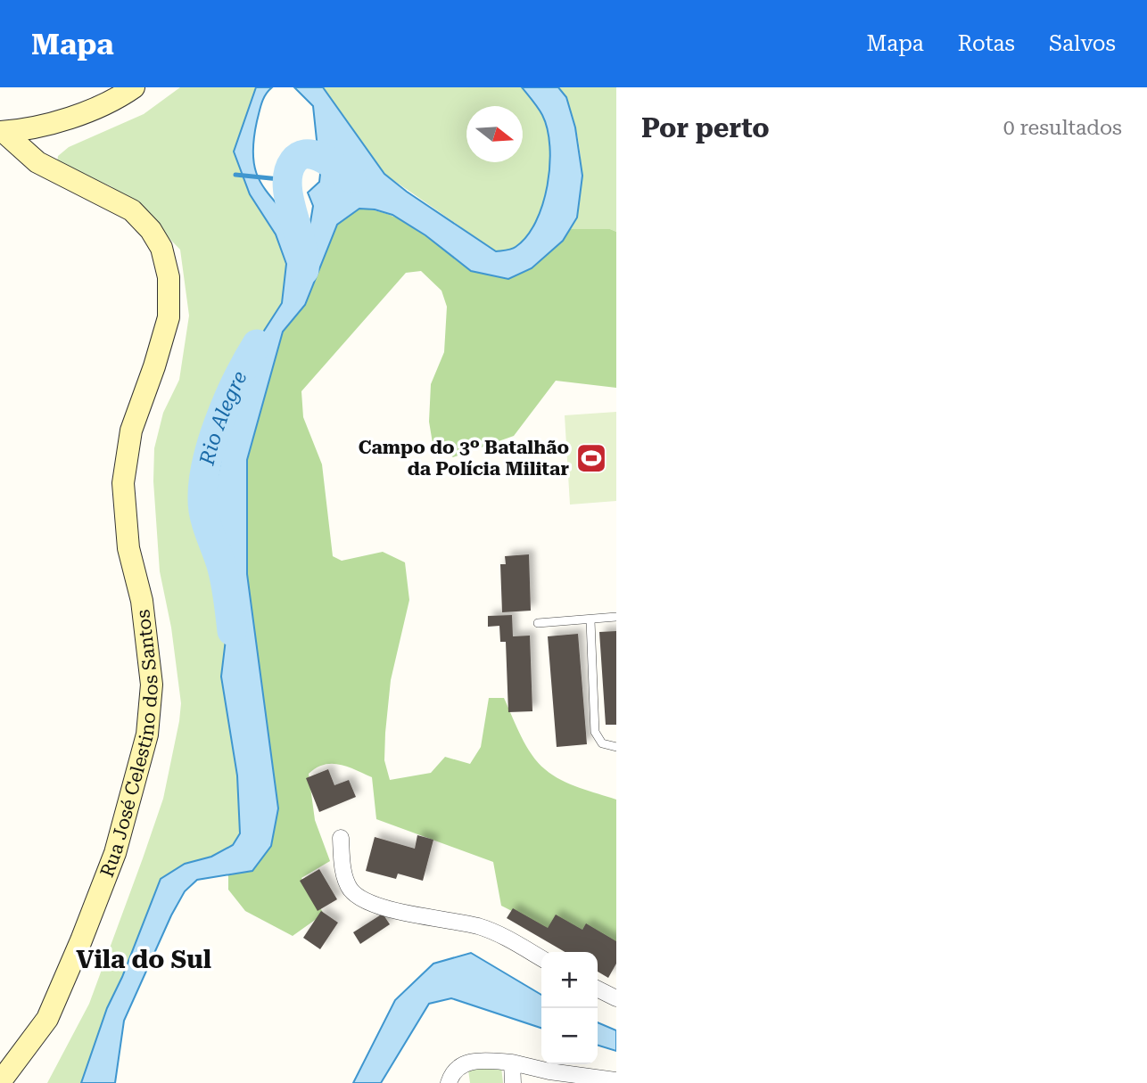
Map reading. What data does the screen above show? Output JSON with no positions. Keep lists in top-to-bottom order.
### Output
{
  "streets": {
    "street": ["Rua José Celestino dos Santos"]
  },
  "districts": ["Vila do Sul"],
  "water": ["Rio Alegre"],
  "places": {
    "sports": ["Campo do 3º Batalhão da Polícia Militar"]
  },
  "north": "right",
  "page": {
    "header": "Mapa",
    "nav": ["Mapa", "Rotas", "Salvos"],
    "heading": ["Por perto", "0 resultados"],
    "map_buttons": ["+", "−"]
  }
}
